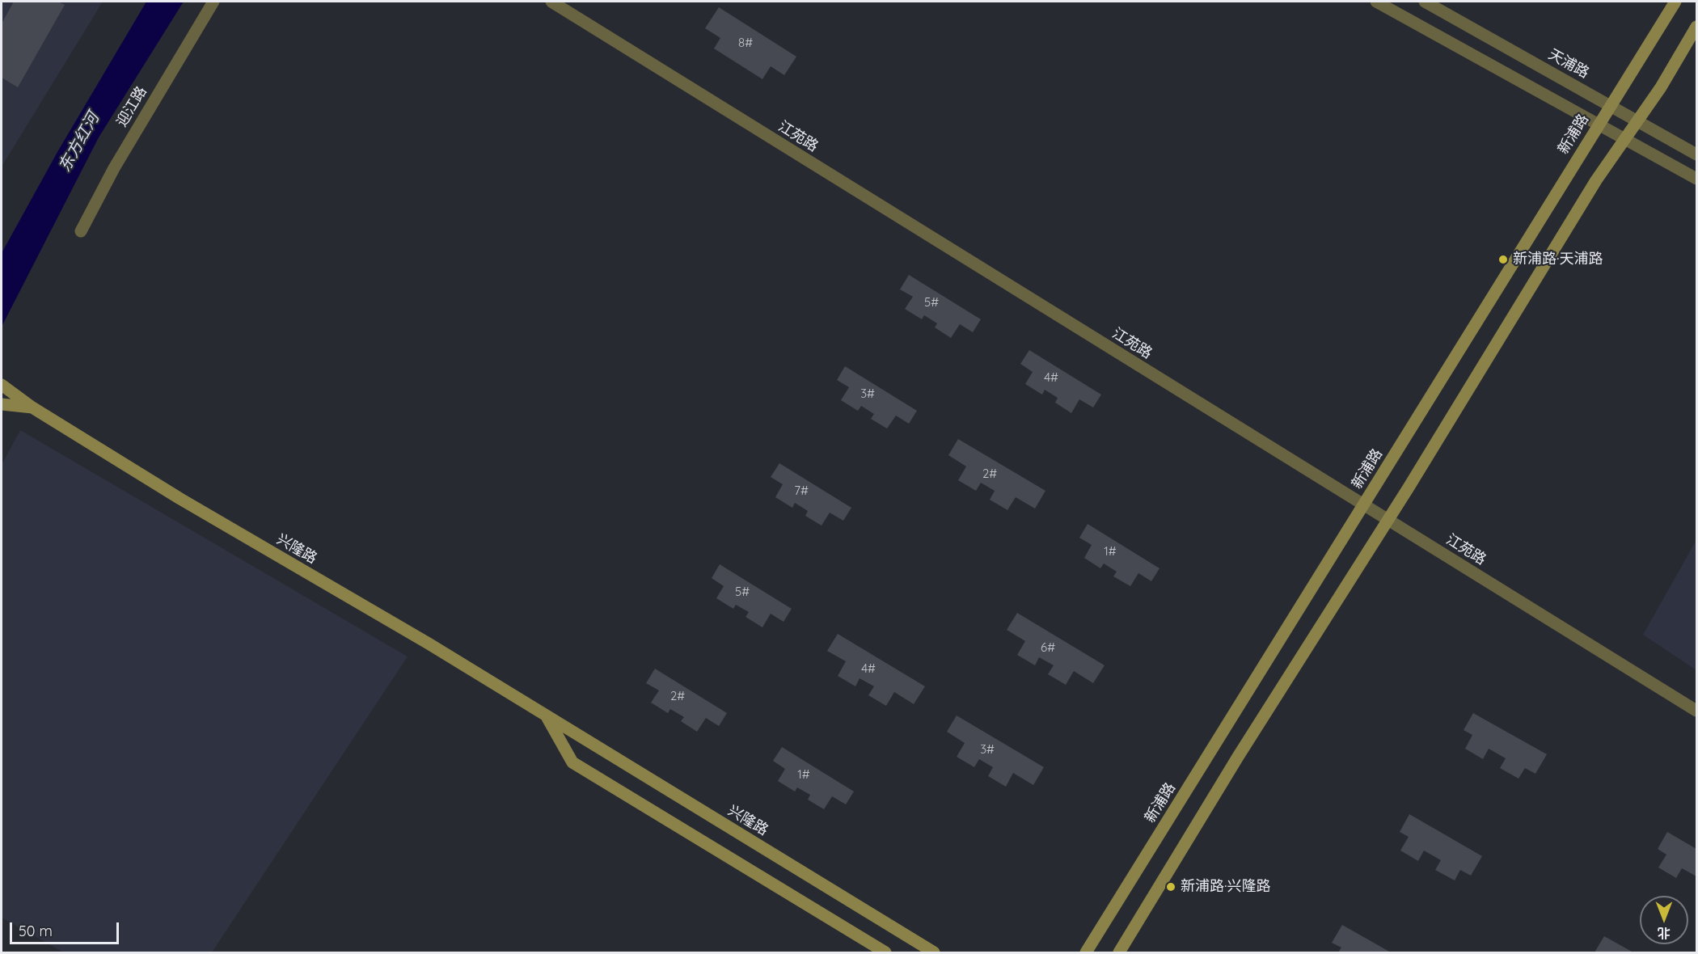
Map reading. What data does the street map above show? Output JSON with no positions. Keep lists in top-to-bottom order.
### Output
{
  "streets": {
    "main road": ["新浦路", "兴隆路"],
    "street": ["天浦路", "迎江路", "江苑路"]
  },
  "crossings": [
    ["天浦路", "新浦路"],
    ["新浦路", "江苑路"]
  ],
  "water": ["东方红河"],
  "places": ["新浦路·天浦路", "新浦路·兴隆路"],
  "house_numbers": [
    "8#",
    "5#",
    "4#",
    "3#",
    "2#",
    "7#",
    "1#",
    "5#",
    "6#",
    "4#",
    "2#",
    "3#",
    "1#"
  ],
  "scale_bar": "50 m",
  "north": "bottom"
}
